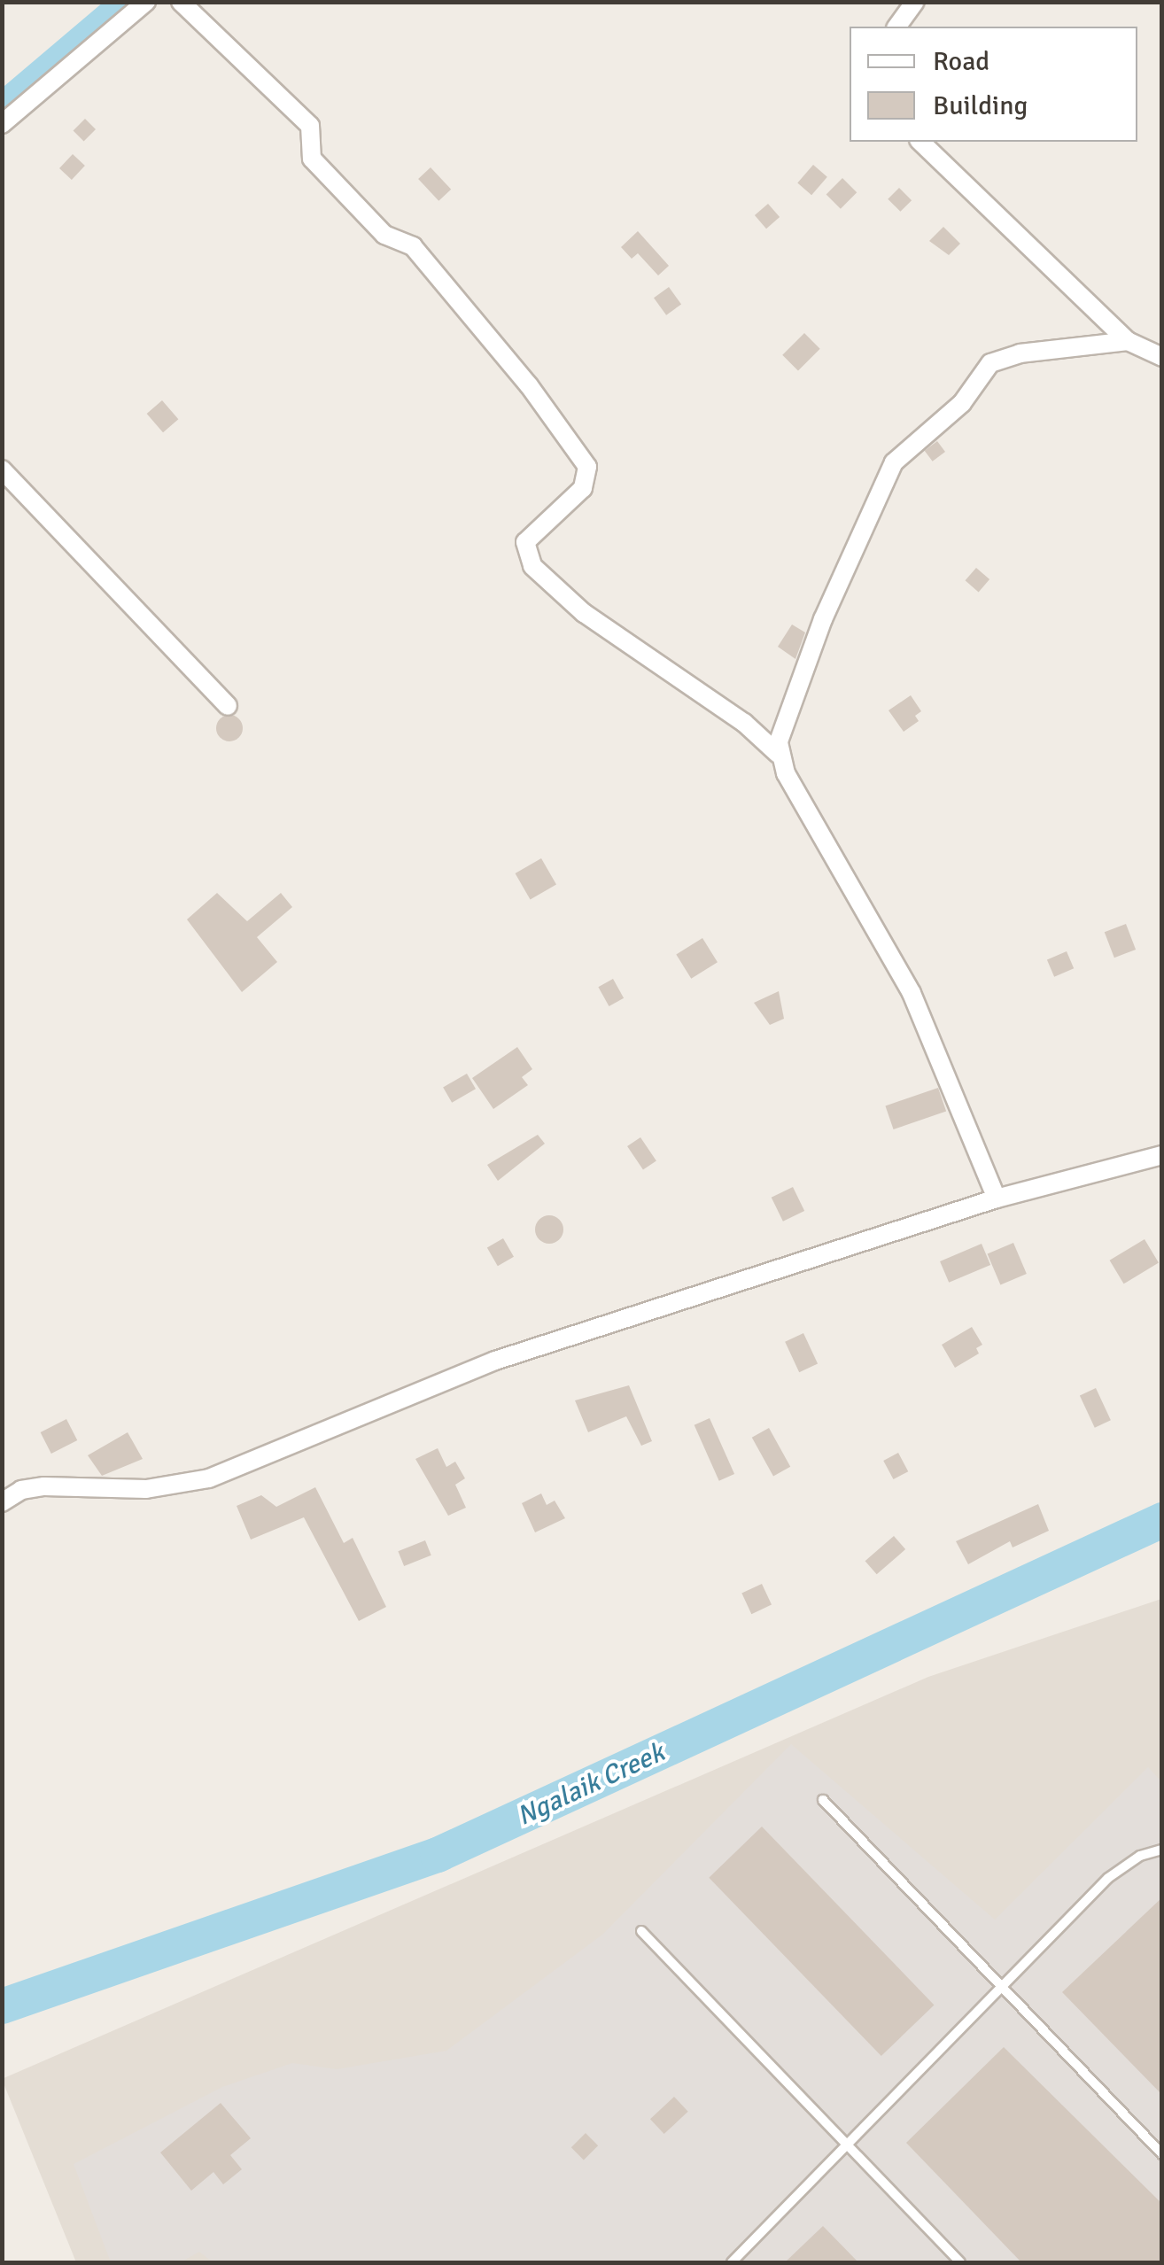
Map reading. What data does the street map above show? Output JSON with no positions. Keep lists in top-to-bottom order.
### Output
{
  "water": ["Ngalaik Creek"],
  "legend": ["Road", "Building"]
}
